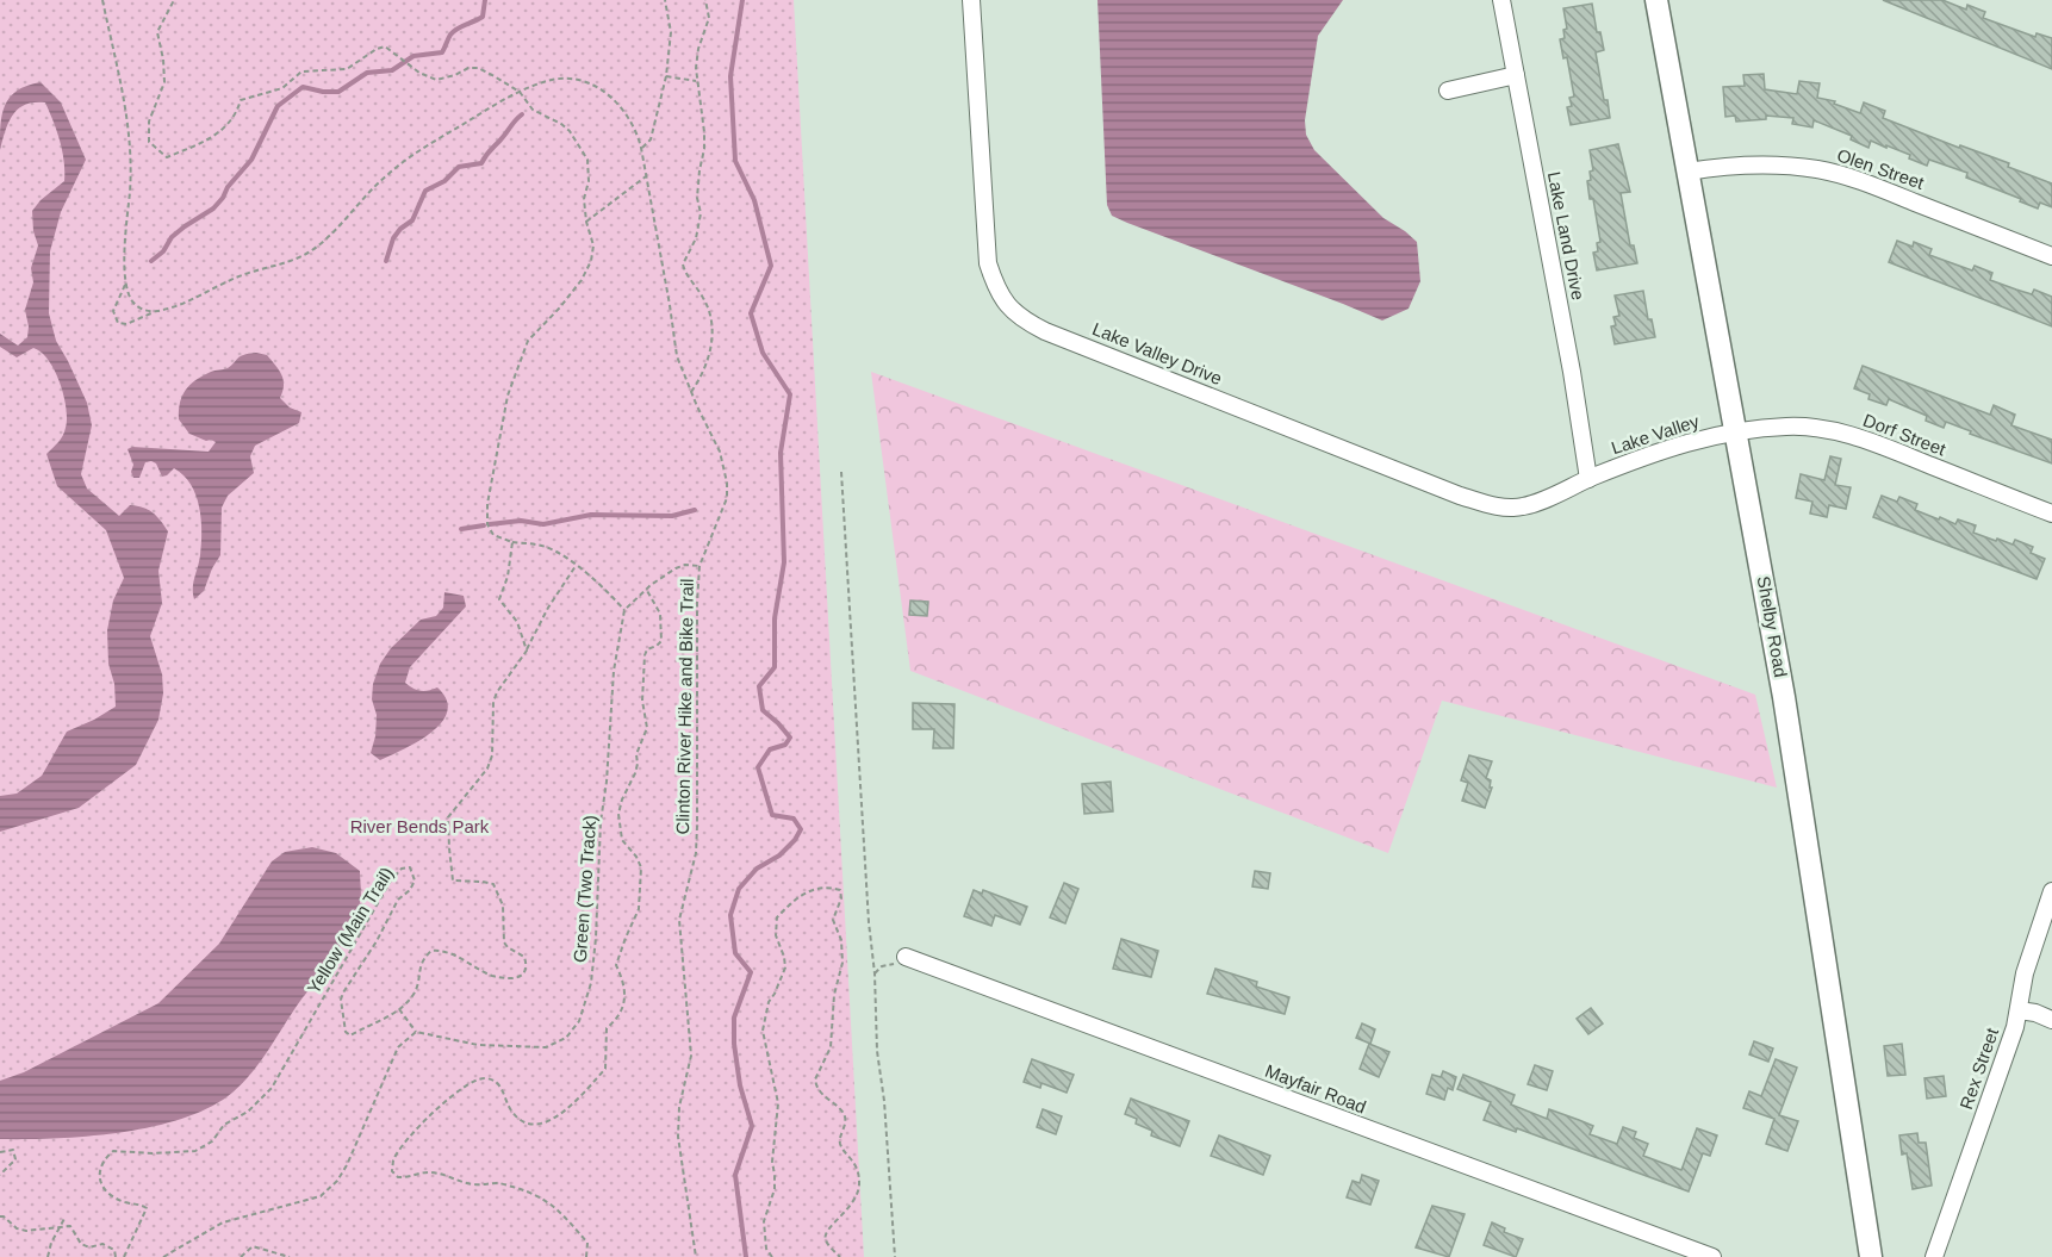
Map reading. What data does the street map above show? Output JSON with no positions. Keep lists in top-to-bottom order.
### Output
{
  "streets": {
    "street": [
      "Olen Street",
      "Lake Land Drive",
      "Lake Valley Drive",
      "Lake Valley",
      "Dorf Street",
      "Shelby Road",
      "Rex Street",
      "Mayfair Road"
    ],
    "path": ["Clinton River Hike and Bike Trail", "Green (Two Track)", "Yellow (Main Trail)"]
  },
  "crossings": [
    ["Olen Street", "Shelby Road"],
    ["Lake Land Drive", "Lake Valley Drive"],
    ["Lake Land Drive", "Lake Valley"],
    ["Lake Valley Drive", "Lake Valley"],
    ["Lake Valley", "Dorf Street"],
    ["Lake Valley", "Shelby Road"],
    ["Dorf Street", "Shelby Road"]
  ],
  "parks": ["River Bends Park"]
}
